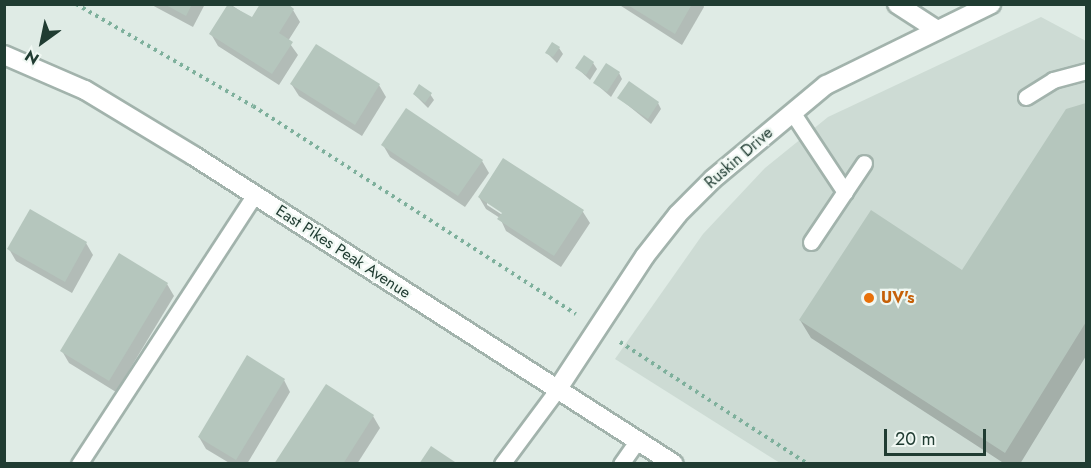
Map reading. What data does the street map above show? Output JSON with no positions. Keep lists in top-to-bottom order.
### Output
{
  "streets": {
    "main road": ["Ruskin Drive", "East Pikes Peak Avenue"]
  },
  "crossings": [
    ["Ruskin Drive", "East Pikes Peak Avenue"]
  ],
  "places": ["UV's"],
  "scale_bar": "20 m",
  "north": "bottom left"
}
